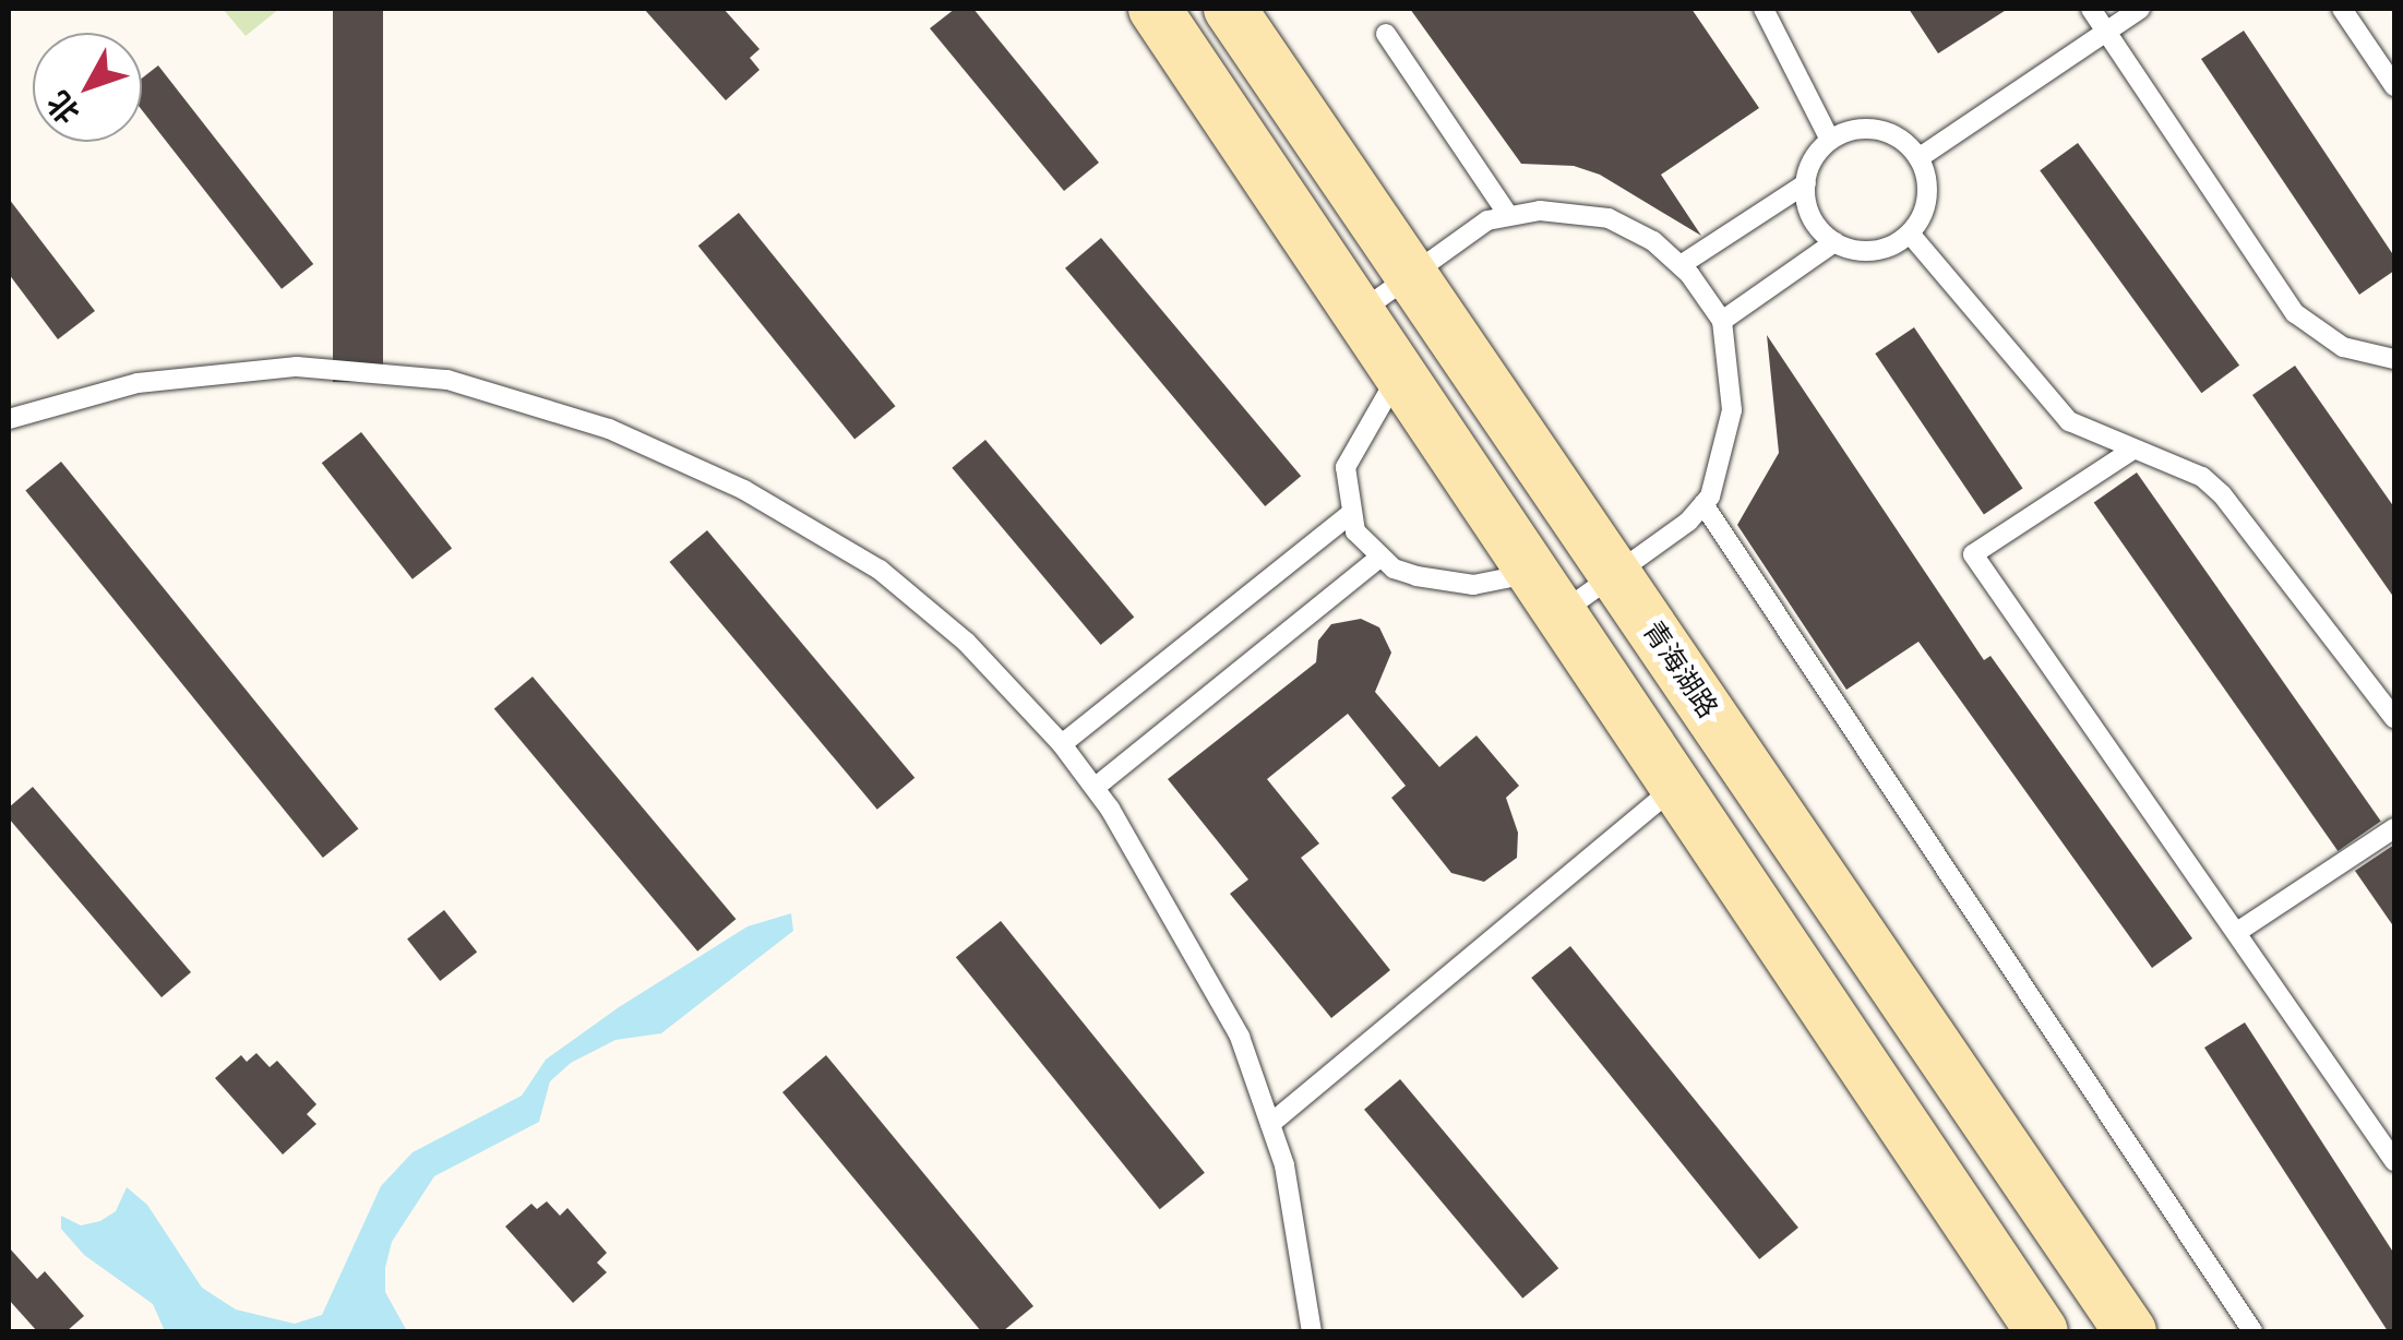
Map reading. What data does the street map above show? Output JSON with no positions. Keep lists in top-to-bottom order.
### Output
{
  "streets": {
    "main road": ["青海湖路"]
  },
  "north": "bottom left"
}
